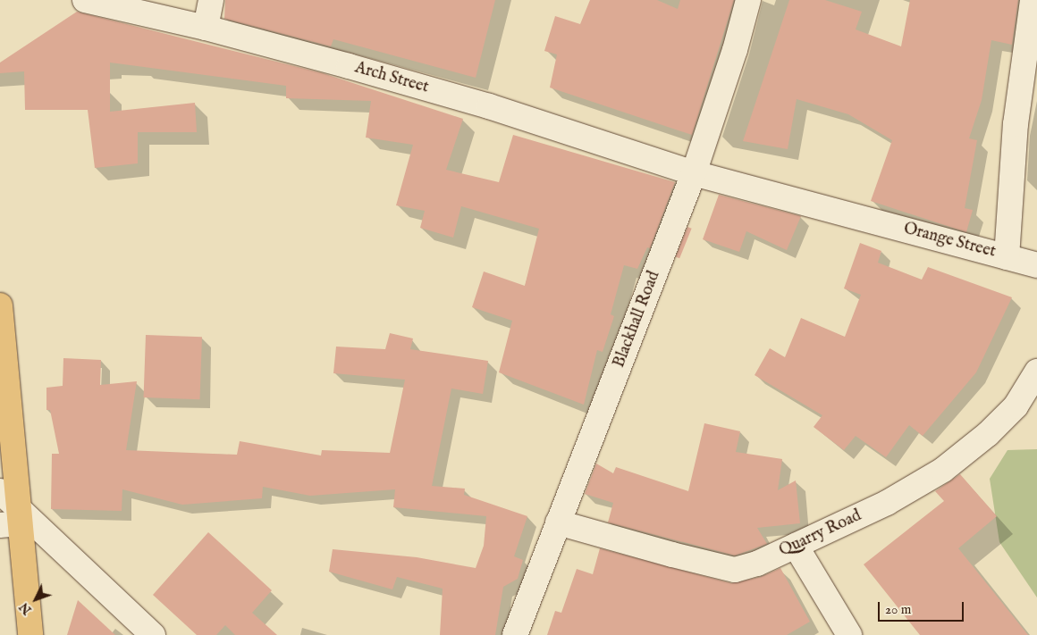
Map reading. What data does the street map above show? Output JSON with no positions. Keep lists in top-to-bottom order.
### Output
{
  "streets": {
    "street": [
      "Arch Street",
      "Orange Street",
      "Blackhall Road",
      "Quarry Road"
    ]
  },
  "crossings": [
    ["Arch Street", "Orange Street"],
    ["Arch Street", "Blackhall Road"],
    ["Orange Street", "Blackhall Road"],
    ["Blackhall Road", "Quarry Road"]
  ],
  "scale_bar": "20 m",
  "north": "bottom left"
}
